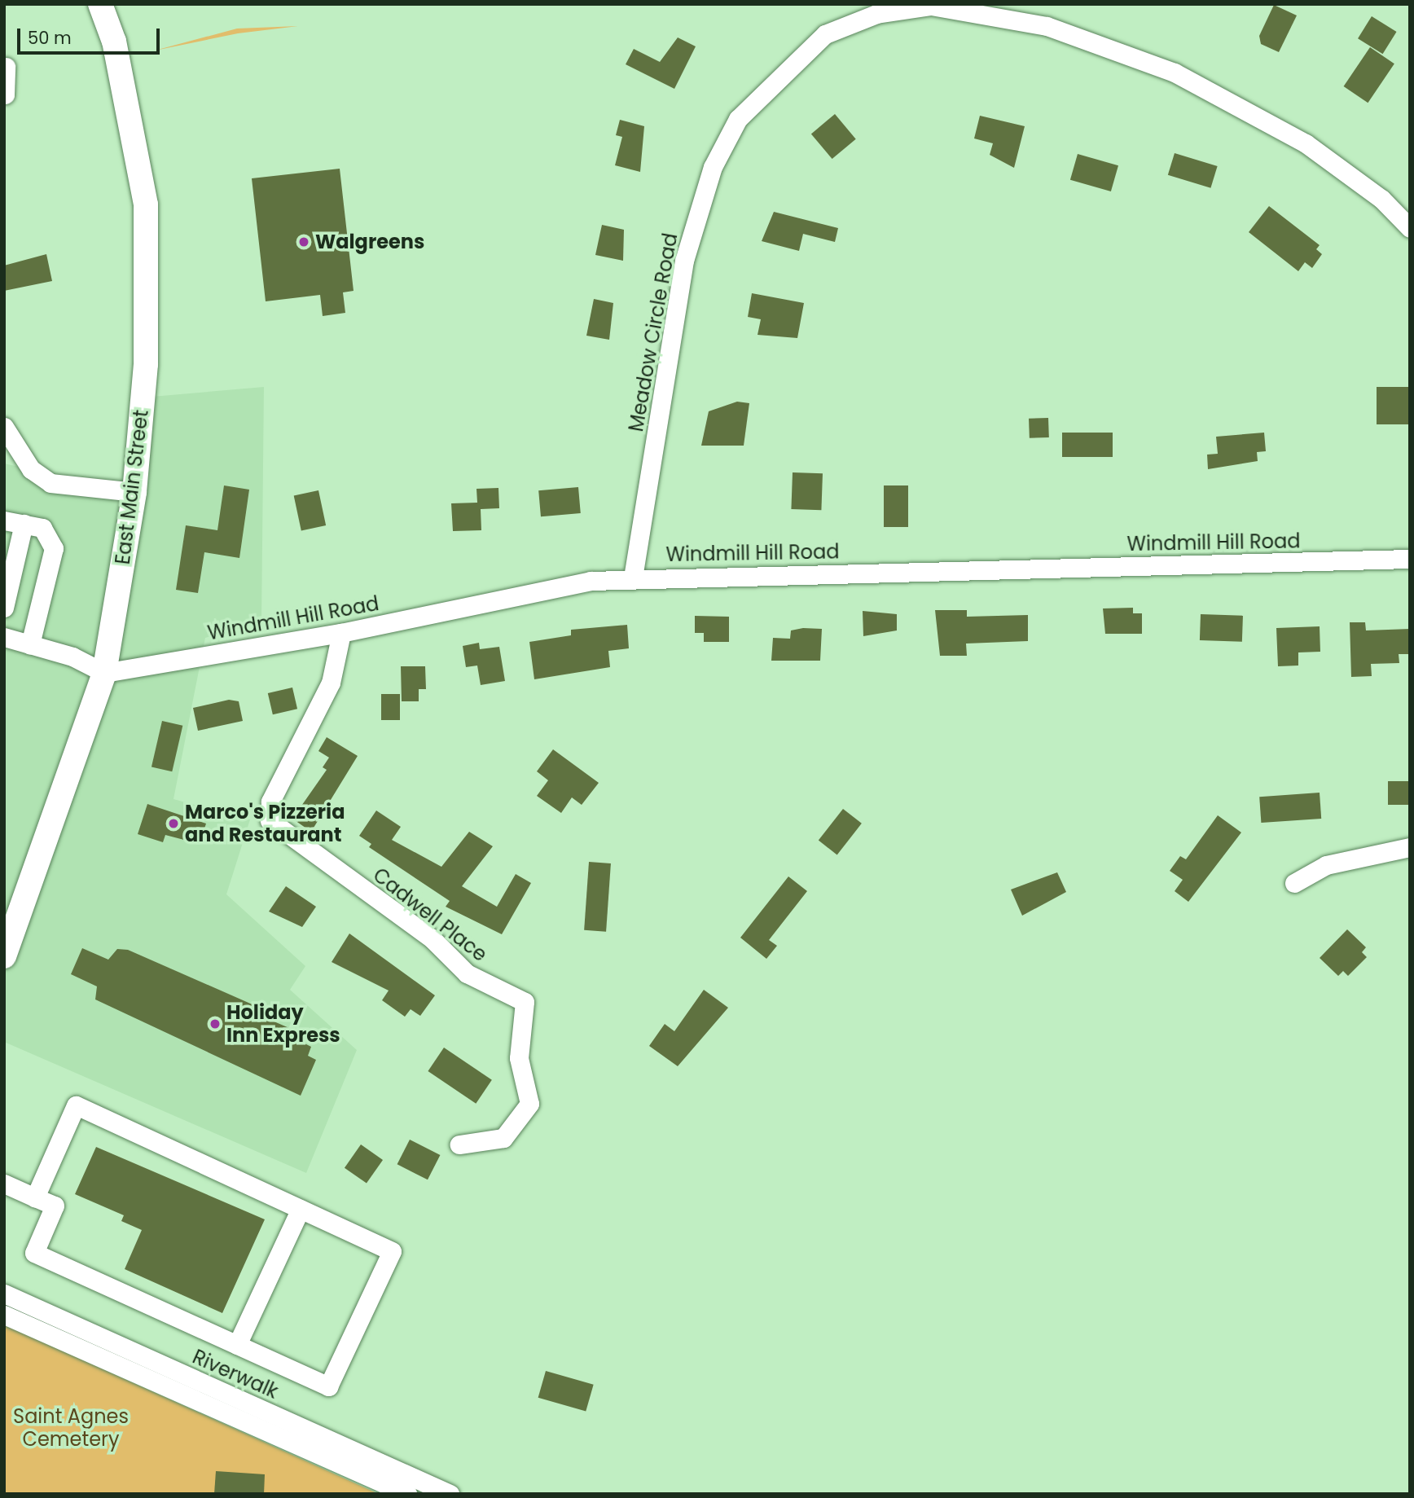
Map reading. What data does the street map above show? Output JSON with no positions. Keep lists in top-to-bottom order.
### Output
{
  "streets": {
    "main road": ["East Main Street"],
    "street": [
      "Meadow Circle Road",
      "Windmill Hill Road",
      "Cadwell Place",
      "Riverwalk"
    ]
  },
  "crossings": [
    ["Meadow Circle Road", "Windmill Hill Road"],
    ["East Main Street", "Windmill Hill Road"],
    ["Windmill Hill Road", "Cadwell Place"]
  ],
  "parks": ["Saint Agnes Cemetery"],
  "places": ["Walgreens", "Marco's Pizzeria and Restaurant", "Holiday Inn Express"],
  "scale_bar": "50 m"
}
